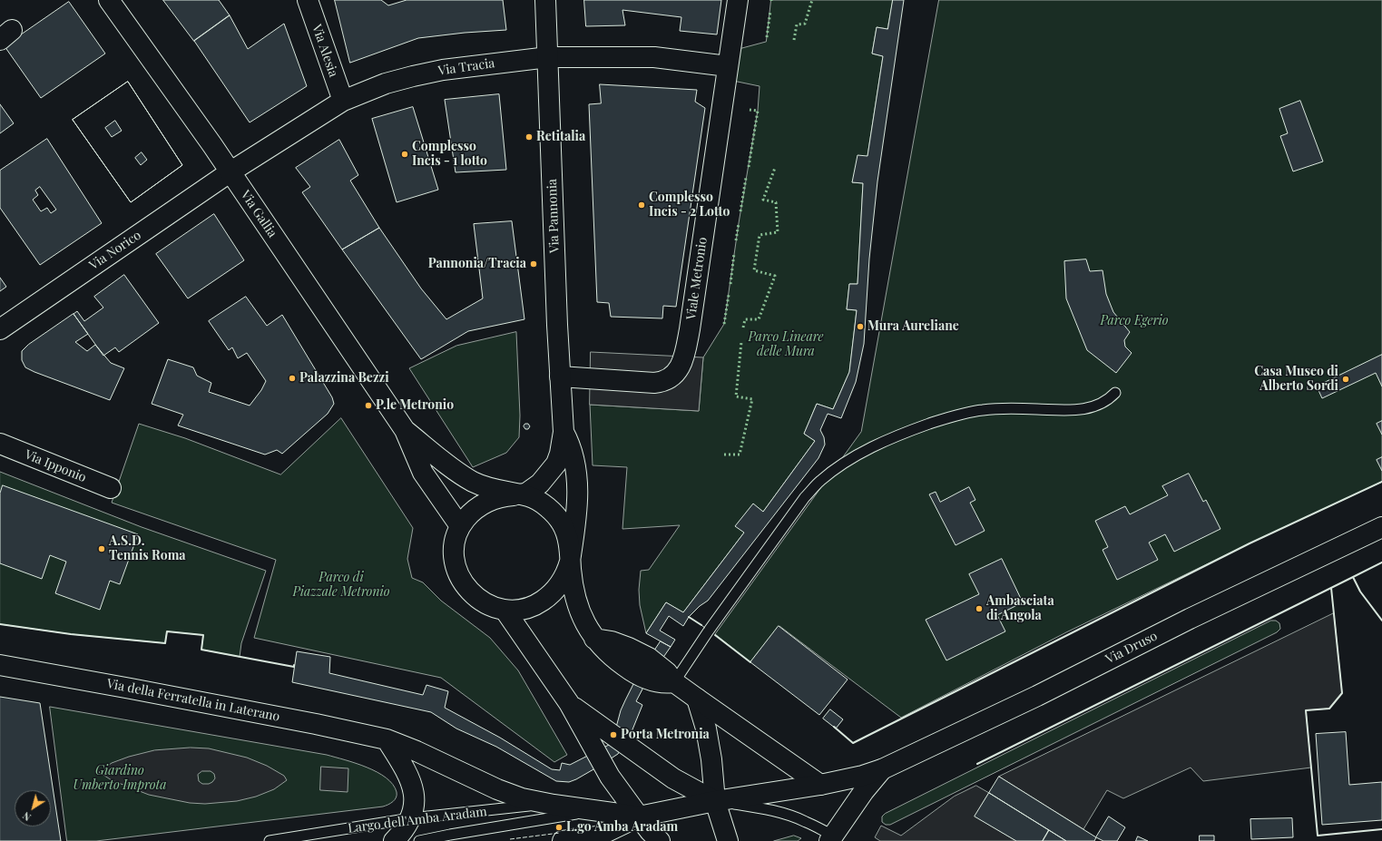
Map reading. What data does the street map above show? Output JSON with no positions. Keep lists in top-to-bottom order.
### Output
{
  "streets": {
    "main road": [
      "Via Alesia",
      "Via Tracia",
      "Via Gallia",
      "Via Pannonia",
      "Via Norico",
      "Viale Metronio",
      "Via Ipponio",
      "Via Druso",
      "Via della Ferratella in Laterano",
      "Largo dell'Amba Aradam"
    ]
  },
  "crossings": [
    ["Via Alesia", "Via Tracia"],
    ["Via Tracia", "Via Gallia"],
    ["Via Tracia", "Via Pannonia"],
    ["Via Tracia", "Via Norico"],
    ["Via Tracia", "Viale Metronio"],
    ["Via Gallia", "Via Norico"],
    ["Via Pannonia", "Viale Metronio"],
    ["Via Druso", "Largo dell'Amba Aradam"],
    ["Via della Ferratella in Laterano", "Largo dell'Amba Aradam"]
  ],
  "parks": [
    "Parco Egerio",
    "Parco Lineare delle Mura",
    "Parco di Piazzale Metronio",
    "Giardino Umberto Improta"
  ],
  "places": [
    "Retitalia",
    "Complesso Incis - 1 lotto",
    "Complesso Incis - 2 Lotto",
    "Pannonia/Tracia",
    "Mura Aureliane",
    "Palazzina Bezzi",
    "Casa Museo di Alberto Sordi",
    "P.le Metronio",
    "A.S.D. Tennis Roma",
    "Ambasciata di Angola",
    "Porta Metronia",
    "L.go Amba Aradam"
  ],
  "north": "bottom left"
}
